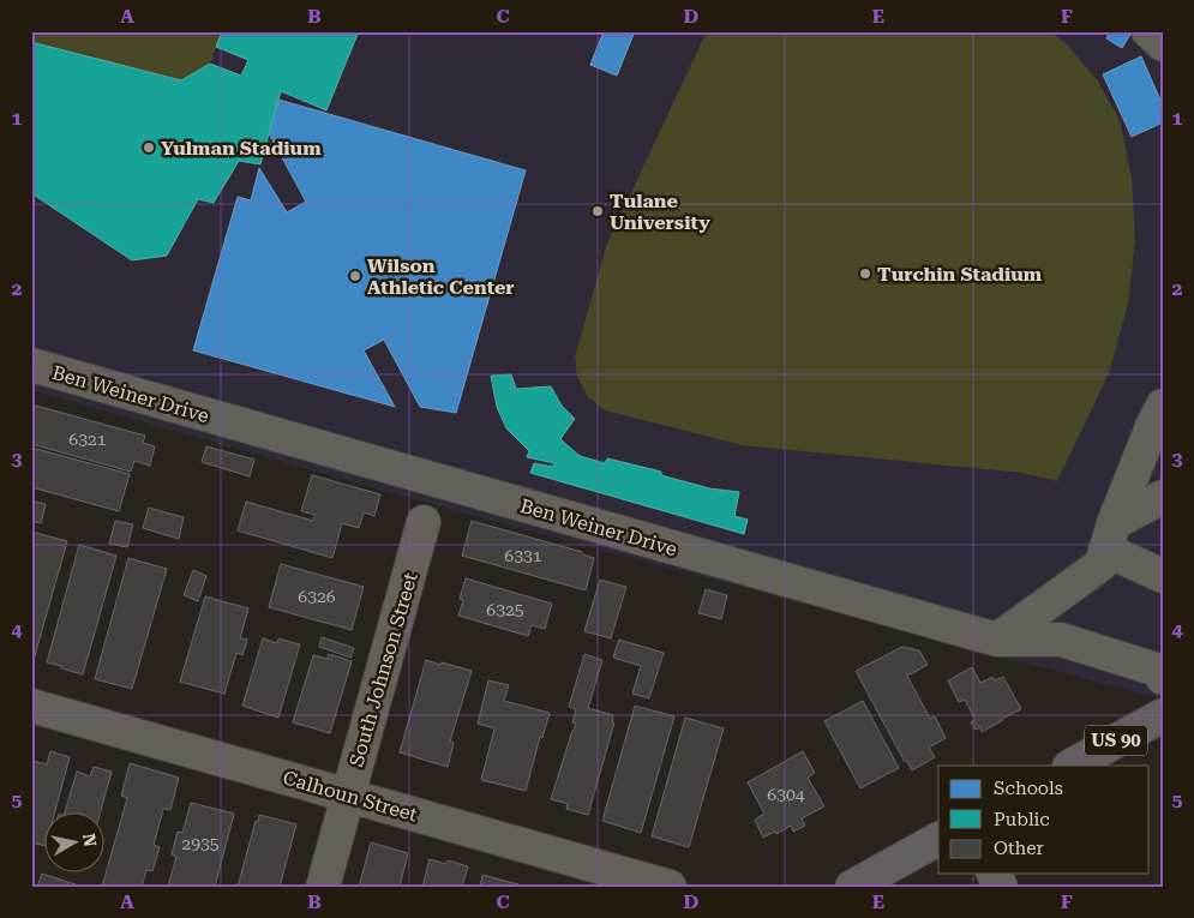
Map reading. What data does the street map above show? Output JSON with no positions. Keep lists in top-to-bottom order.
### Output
{
  "streets": {
    "main road": ["US 90"],
    "street": ["Ben Weiner Drive", "South Johnson Street", "Calhoun Street"]
  },
  "crossings": [
    ["South Johnson Street", "Calhoun Street"]
  ],
  "places": [
    "Yulman Stadium",
    "Tulane University",
    "Turchin Stadium",
    "Wilson Athletic Center"
  ],
  "house_numbers": [
    "6321",
    "6331",
    "6326",
    "6325",
    "6304",
    "2935"
  ],
  "legend": ["Schools", "Public", "Other"],
  "north": "right",
  "grid": {
    "columns": [
      "A",
      "B",
      "C",
      "D",
      "E",
      "F"
    ],
    "rows": [
      "1",
      "2",
      "3",
      "4",
      "5"
    ]
  }
}
